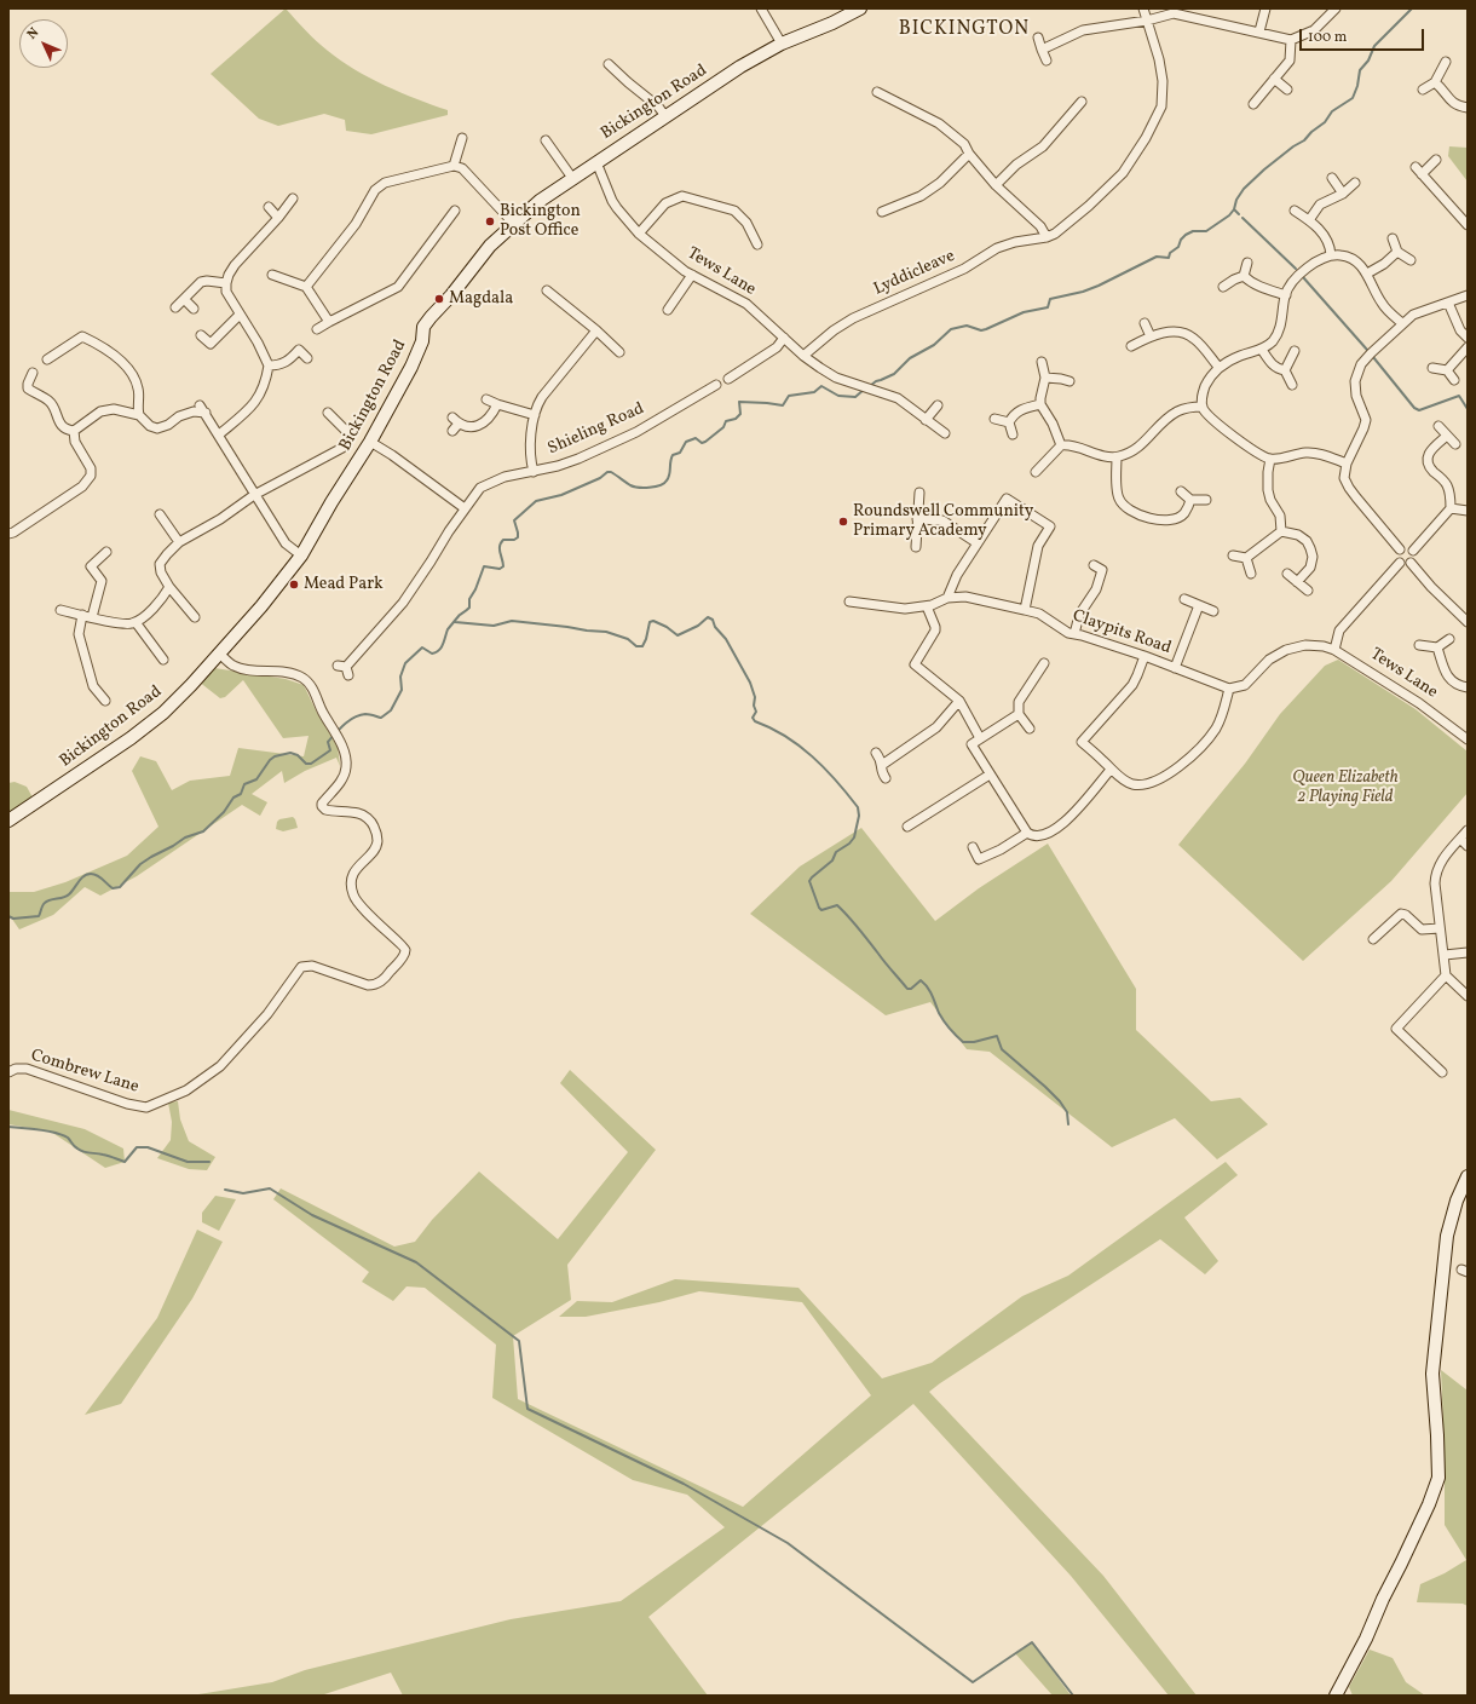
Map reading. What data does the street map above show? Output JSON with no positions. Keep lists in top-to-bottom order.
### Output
{
  "streets": {
    "main road": ["Bickington Road"],
    "street": [
      "Tews Lane",
      "Lyddicleave",
      "Shieling Road",
      "Claypits Road",
      "Combrew Lane"
    ]
  },
  "crossings": [
    ["Bickington Road", "Tews Lane"],
    ["Bickington Road", "Combrew Lane"],
    ["Tews Lane", "Lyddicleave"],
    ["Tews Lane", "Claypits Road"]
  ],
  "districts": ["BICKINGTON"],
  "parks": ["Queen Elizabeth 2 Playing Field"],
  "places": [
    "Bickington Post Office",
    "Magdala",
    "Roundswell Community Primary Academy",
    "Mead Park"
  ],
  "scale_bar": "100 m",
  "north": "top left"
}
